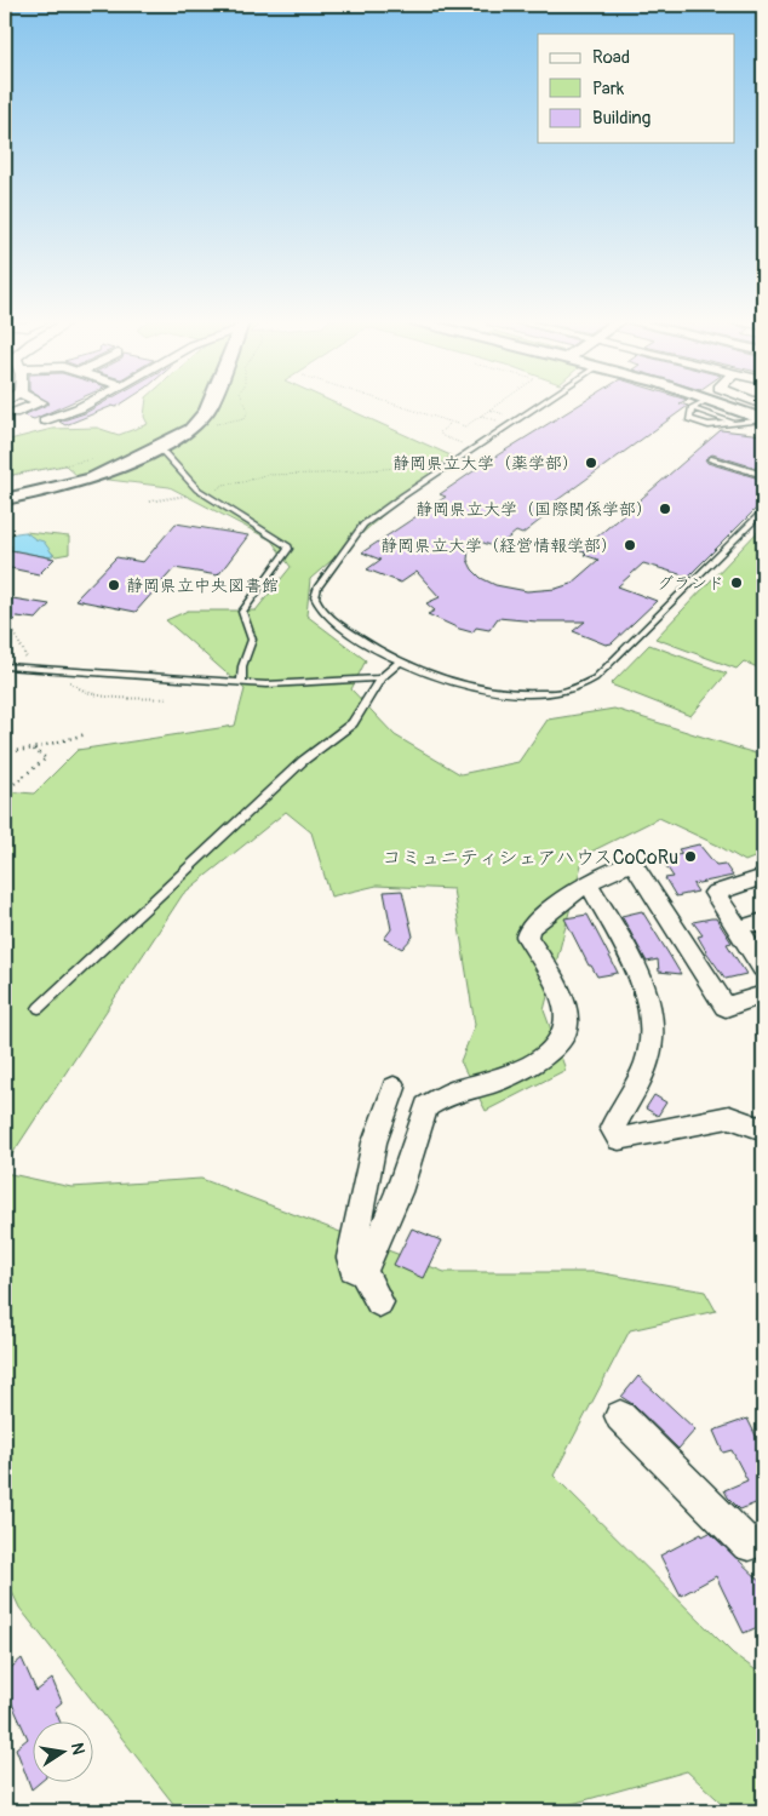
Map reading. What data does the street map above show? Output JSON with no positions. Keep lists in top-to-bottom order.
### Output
{
  "places": [
    "静岡県立大学（薬学部）",
    "静岡県立大学（国際関係学部）",
    "静岡県立大学（経営情報学部）",
    "グランド",
    "静岡県立中央図書館",
    "コミュニティシェアハウスCoCoRu"
  ],
  "legend": ["Road", "Park", "Building"],
  "north": "right"
}
